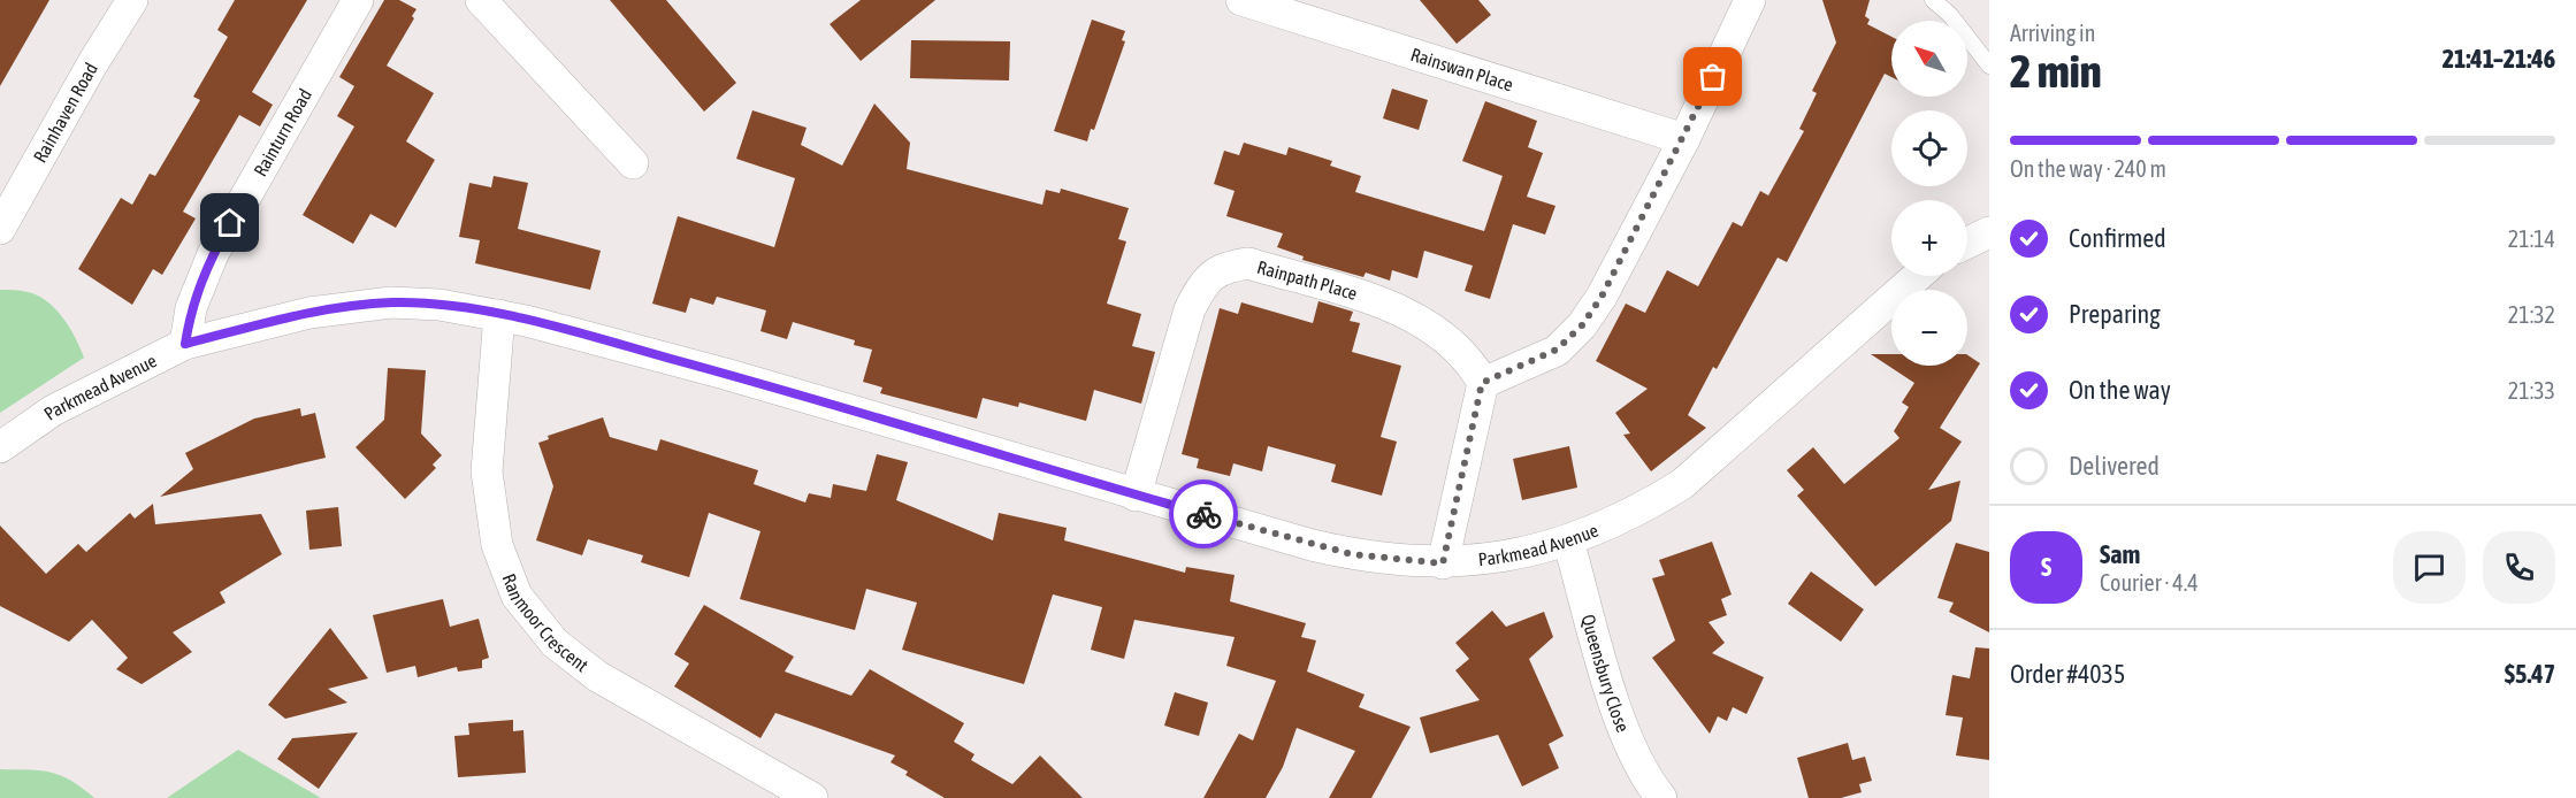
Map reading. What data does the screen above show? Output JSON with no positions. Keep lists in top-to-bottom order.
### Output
{
  "streets": {
    "street": [
      "Rainswan Place",
      "Rainhaven Road",
      "Rainturn Road",
      "Rainpath Place",
      "Parkmead Avenue",
      "Ranmoor Crescent",
      "Queensbury Close"
    ]
  },
  "crossings": [
    ["Rainturn Road", "Parkmead Avenue"],
    ["Rainpath Place", "Parkmead Avenue"],
    ["Parkmead Avenue", "Ranmoor Crescent"],
    ["Parkmead Avenue", "Queensbury Close"]
  ],
  "north": "top left",
  "page": {
    "heading": ["2 min", "Arriving in", "21:41–21:46"],
    "panel": [
      "Sam",
      "Courier · 4.4",
      "Order #4035",
      "$5.47"
    ],
    "map_buttons": ["+", "−"],
    "bar": "On the way · 240 m",
    "list": [
      ["Confirmed", "21:14"],
      ["Preparing", "21:32"],
      ["On the way", "21:33"],
      "Delivered"
    ],
    "round": "S"
  }
}
